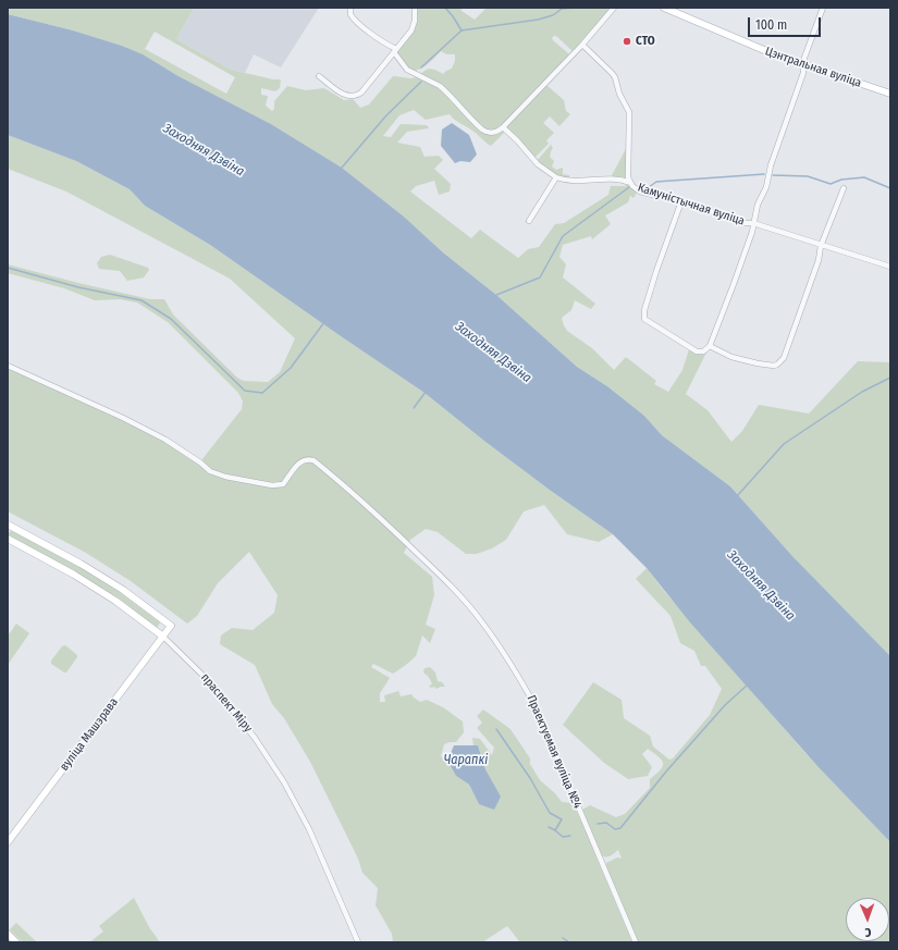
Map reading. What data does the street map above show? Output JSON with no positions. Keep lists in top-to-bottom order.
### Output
{
  "streets": {
    "street": [
      "Цэнтральная вуліца",
      "Камуністычная вуліца",
      "праспект Міру",
      "вуліца Машэрава",
      "Праектуемая вуліца №4"
    ]
  },
  "crossings": [
    ["Цэнтральная вуліца", "Камуністычная вуліца"],
    ["праспект Міру", "вуліца Машэрава"]
  ],
  "water": ["Заходняя Дзвіна", "Чарапкі"],
  "places": ["СТО"],
  "scale_bar": "100 m",
  "north": "bottom"
}
